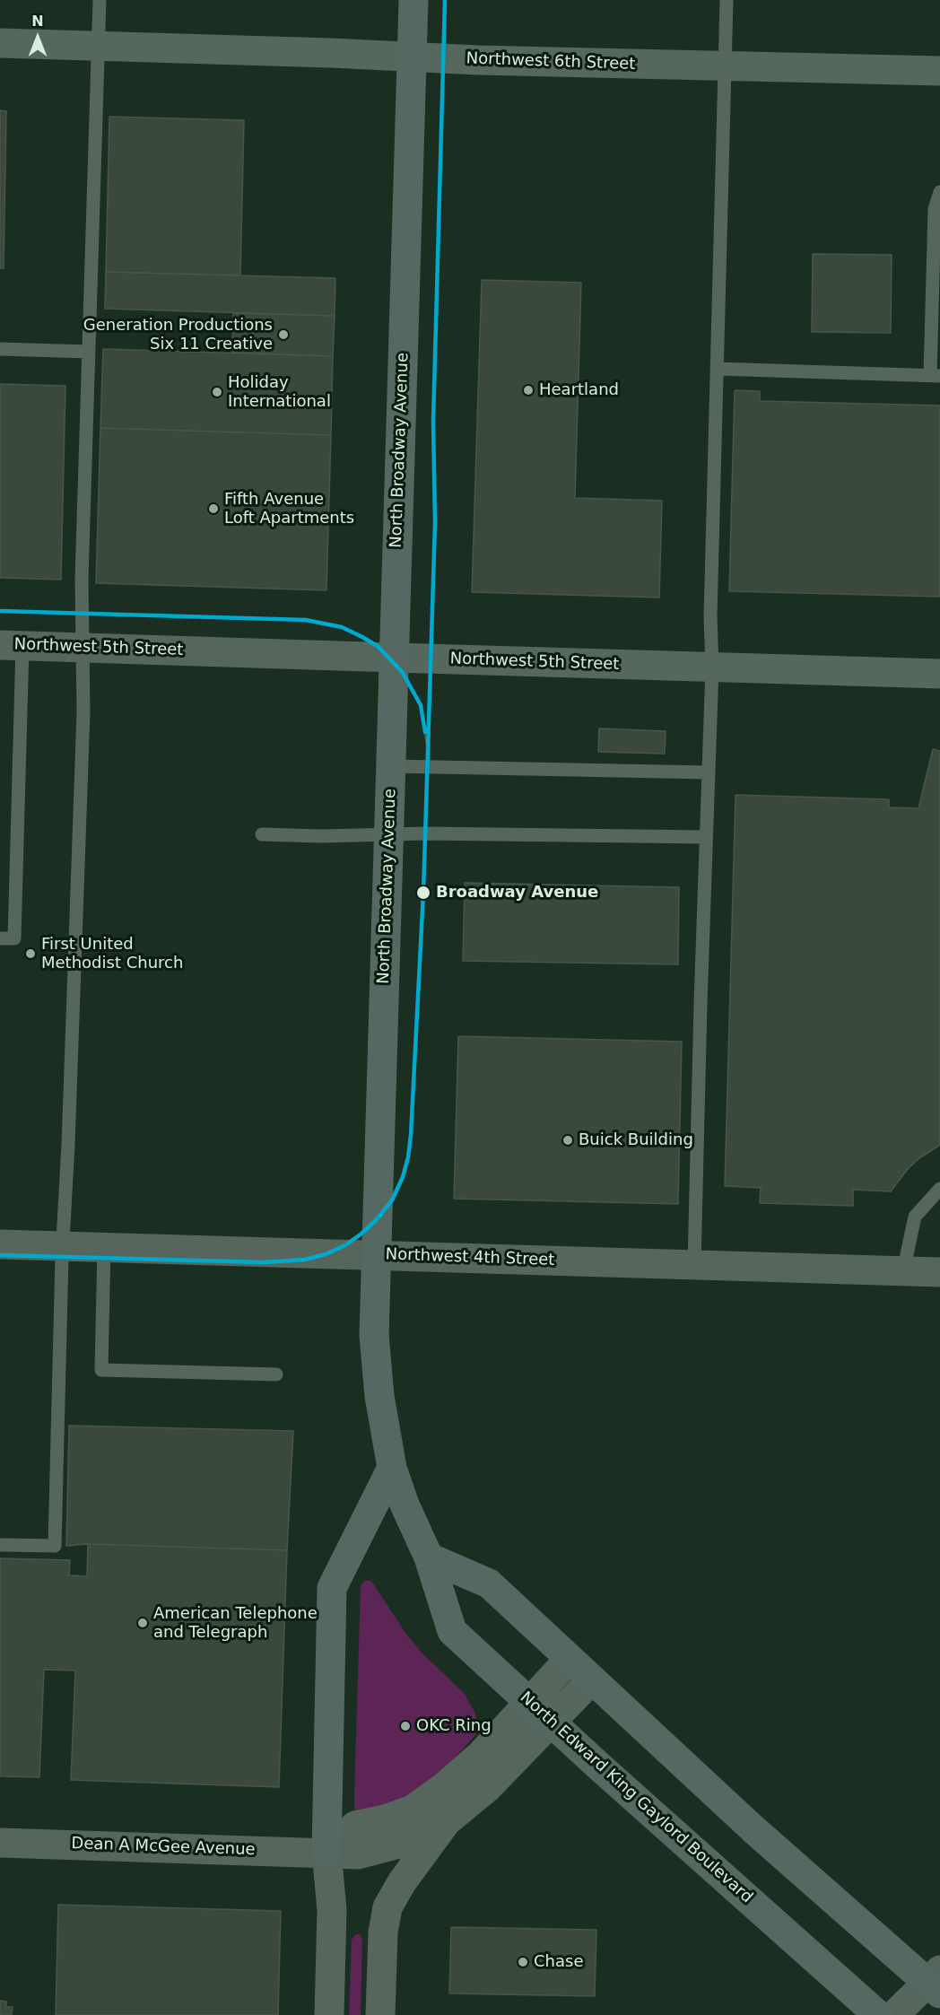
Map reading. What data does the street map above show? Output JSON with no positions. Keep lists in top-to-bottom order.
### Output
{
  "streets": {
    "main road": [
      "Northwest 6th Street",
      "North Broadway Avenue",
      "Northwest 5th Street",
      "North Edward King Gaylord Boulevard"
    ],
    "street": ["Northwest 4th Street", "Dean A McGee Avenue"]
  },
  "crossings": [
    ["Northwest 6th Street", "North Broadway Avenue"],
    ["North Broadway Avenue", "Northwest 5th Street"],
    ["North Broadway Avenue", "Northwest 4th Street"],
    ["North Broadway Avenue", "North Edward King Gaylord Boulevard"],
    ["North Edward King Gaylord Boulevard", "Dean A McGee Avenue"]
  ],
  "places": [
    "Generation Productions Six 11 Creative",
    "Heartland",
    "Holiday International",
    "Fifth Avenue Loft Apartments",
    "Broadway Avenue",
    "First United Methodist Church",
    "Buick Building",
    "American Telephone and Telegraph",
    "OKC Ring",
    "Chase"
  ],
  "north": "top"
}
